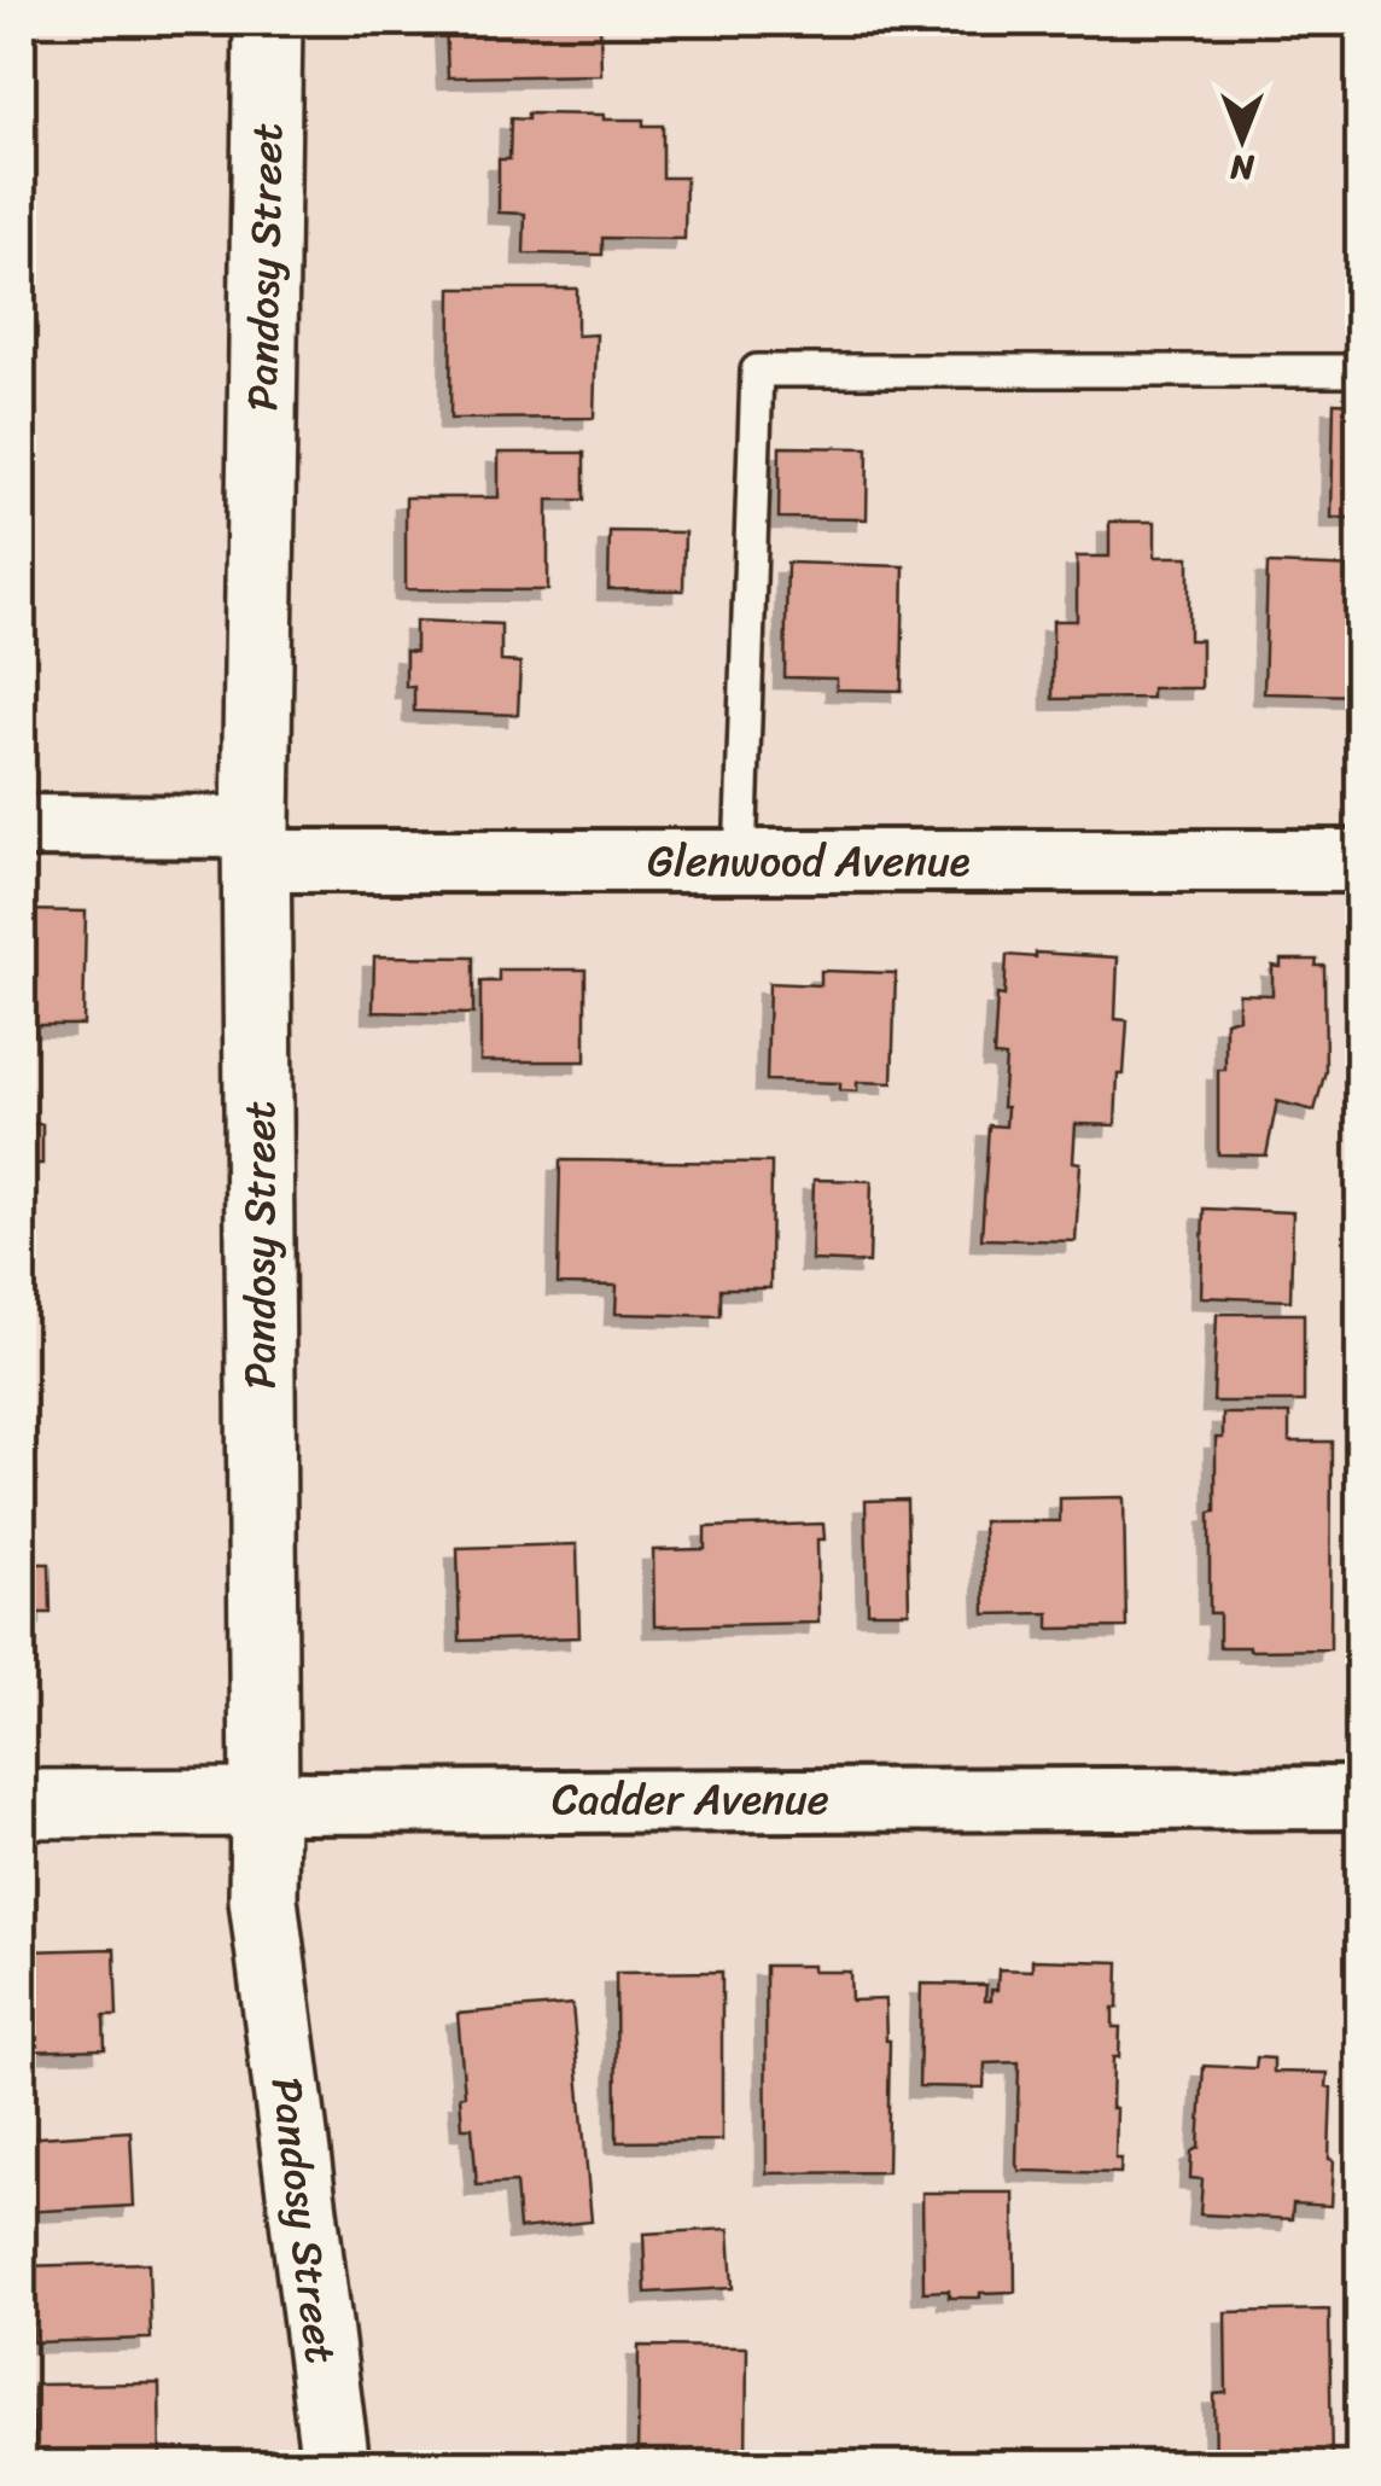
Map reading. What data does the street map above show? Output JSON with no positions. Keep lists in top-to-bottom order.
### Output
{
  "streets": {
    "street": ["Pandosy Street", "Glenwood Avenue", "Cadder Avenue"]
  },
  "crossings": [
    ["Pandosy Street", "Glenwood Avenue"],
    ["Pandosy Street", "Cadder Avenue"]
  ],
  "north": "bottom"
}
